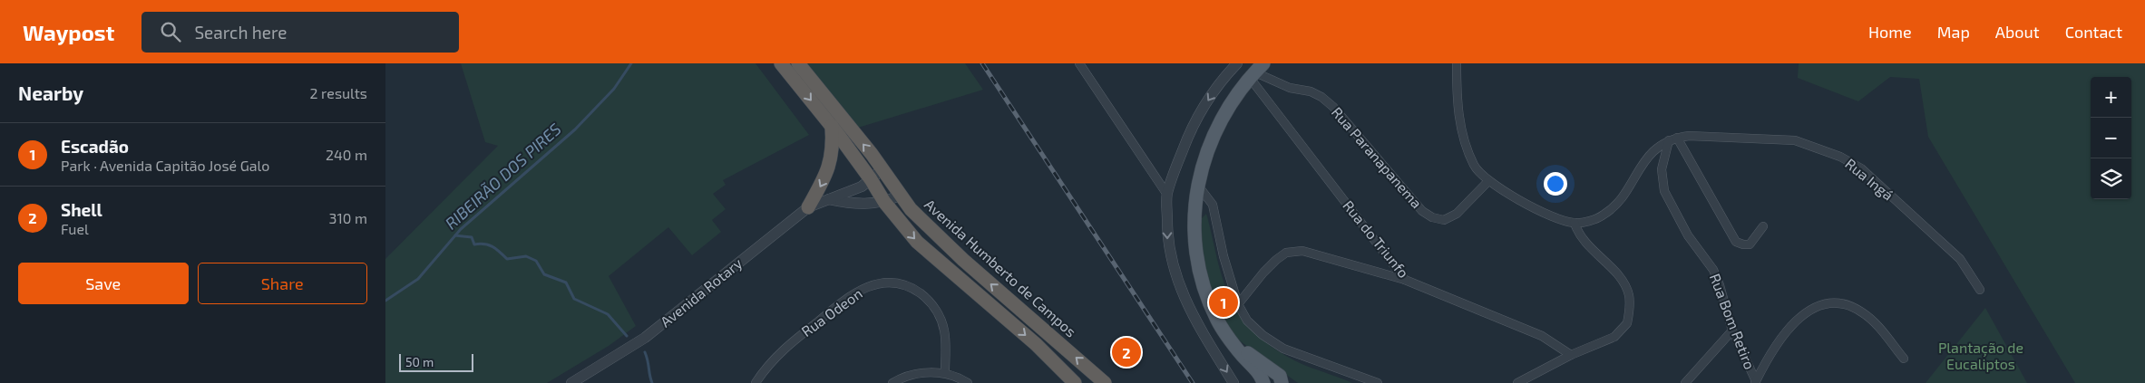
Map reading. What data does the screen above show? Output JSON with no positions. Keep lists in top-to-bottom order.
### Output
{
  "streets": {
    "highway": ["Avenida Humberto de Campos"],
    "street": [
      "Rua Paranapanema",
      "Rua Ingá",
      "Rua do Triunfo",
      "Avenida Rotary",
      "Rua Odeon",
      "Rua Bom Retiro"
    ]
  },
  "crossings": [
    ["Rua Paranapanema", "Rua do Triunfo"],
    ["Rua Ingá", "Rua Bom Retiro"],
    ["Avenida Humberto de Campos", "Avenida Rotary"]
  ],
  "water": ["RIBEIRÃO DOS PIRES"],
  "parks": ["Plantação de Eucaliptos"],
  "scale_bar": "50 m",
  "page": {
    "header": "Waypost",
    "search": "Search here",
    "nav": [
      "Home",
      "Map",
      "About",
      "Contact"
    ],
    "heading": ["Nearby", "2 results"],
    "map_buttons": ["+", "−"],
    "list": [
      {
        "mark": "1",
        "name": "Escadão",
        "note": "Park · Avenida Capitão José Galo",
        "value": "240 m"
      },
      {
        "mark": "2",
        "name": "Shell",
        "note": "Fuel",
        "value": "310 m"
      }
    ],
    "buttons": ["Save", "Share"],
    "pins": ["1", "2"],
    "scale": "50 m"
  }
}
